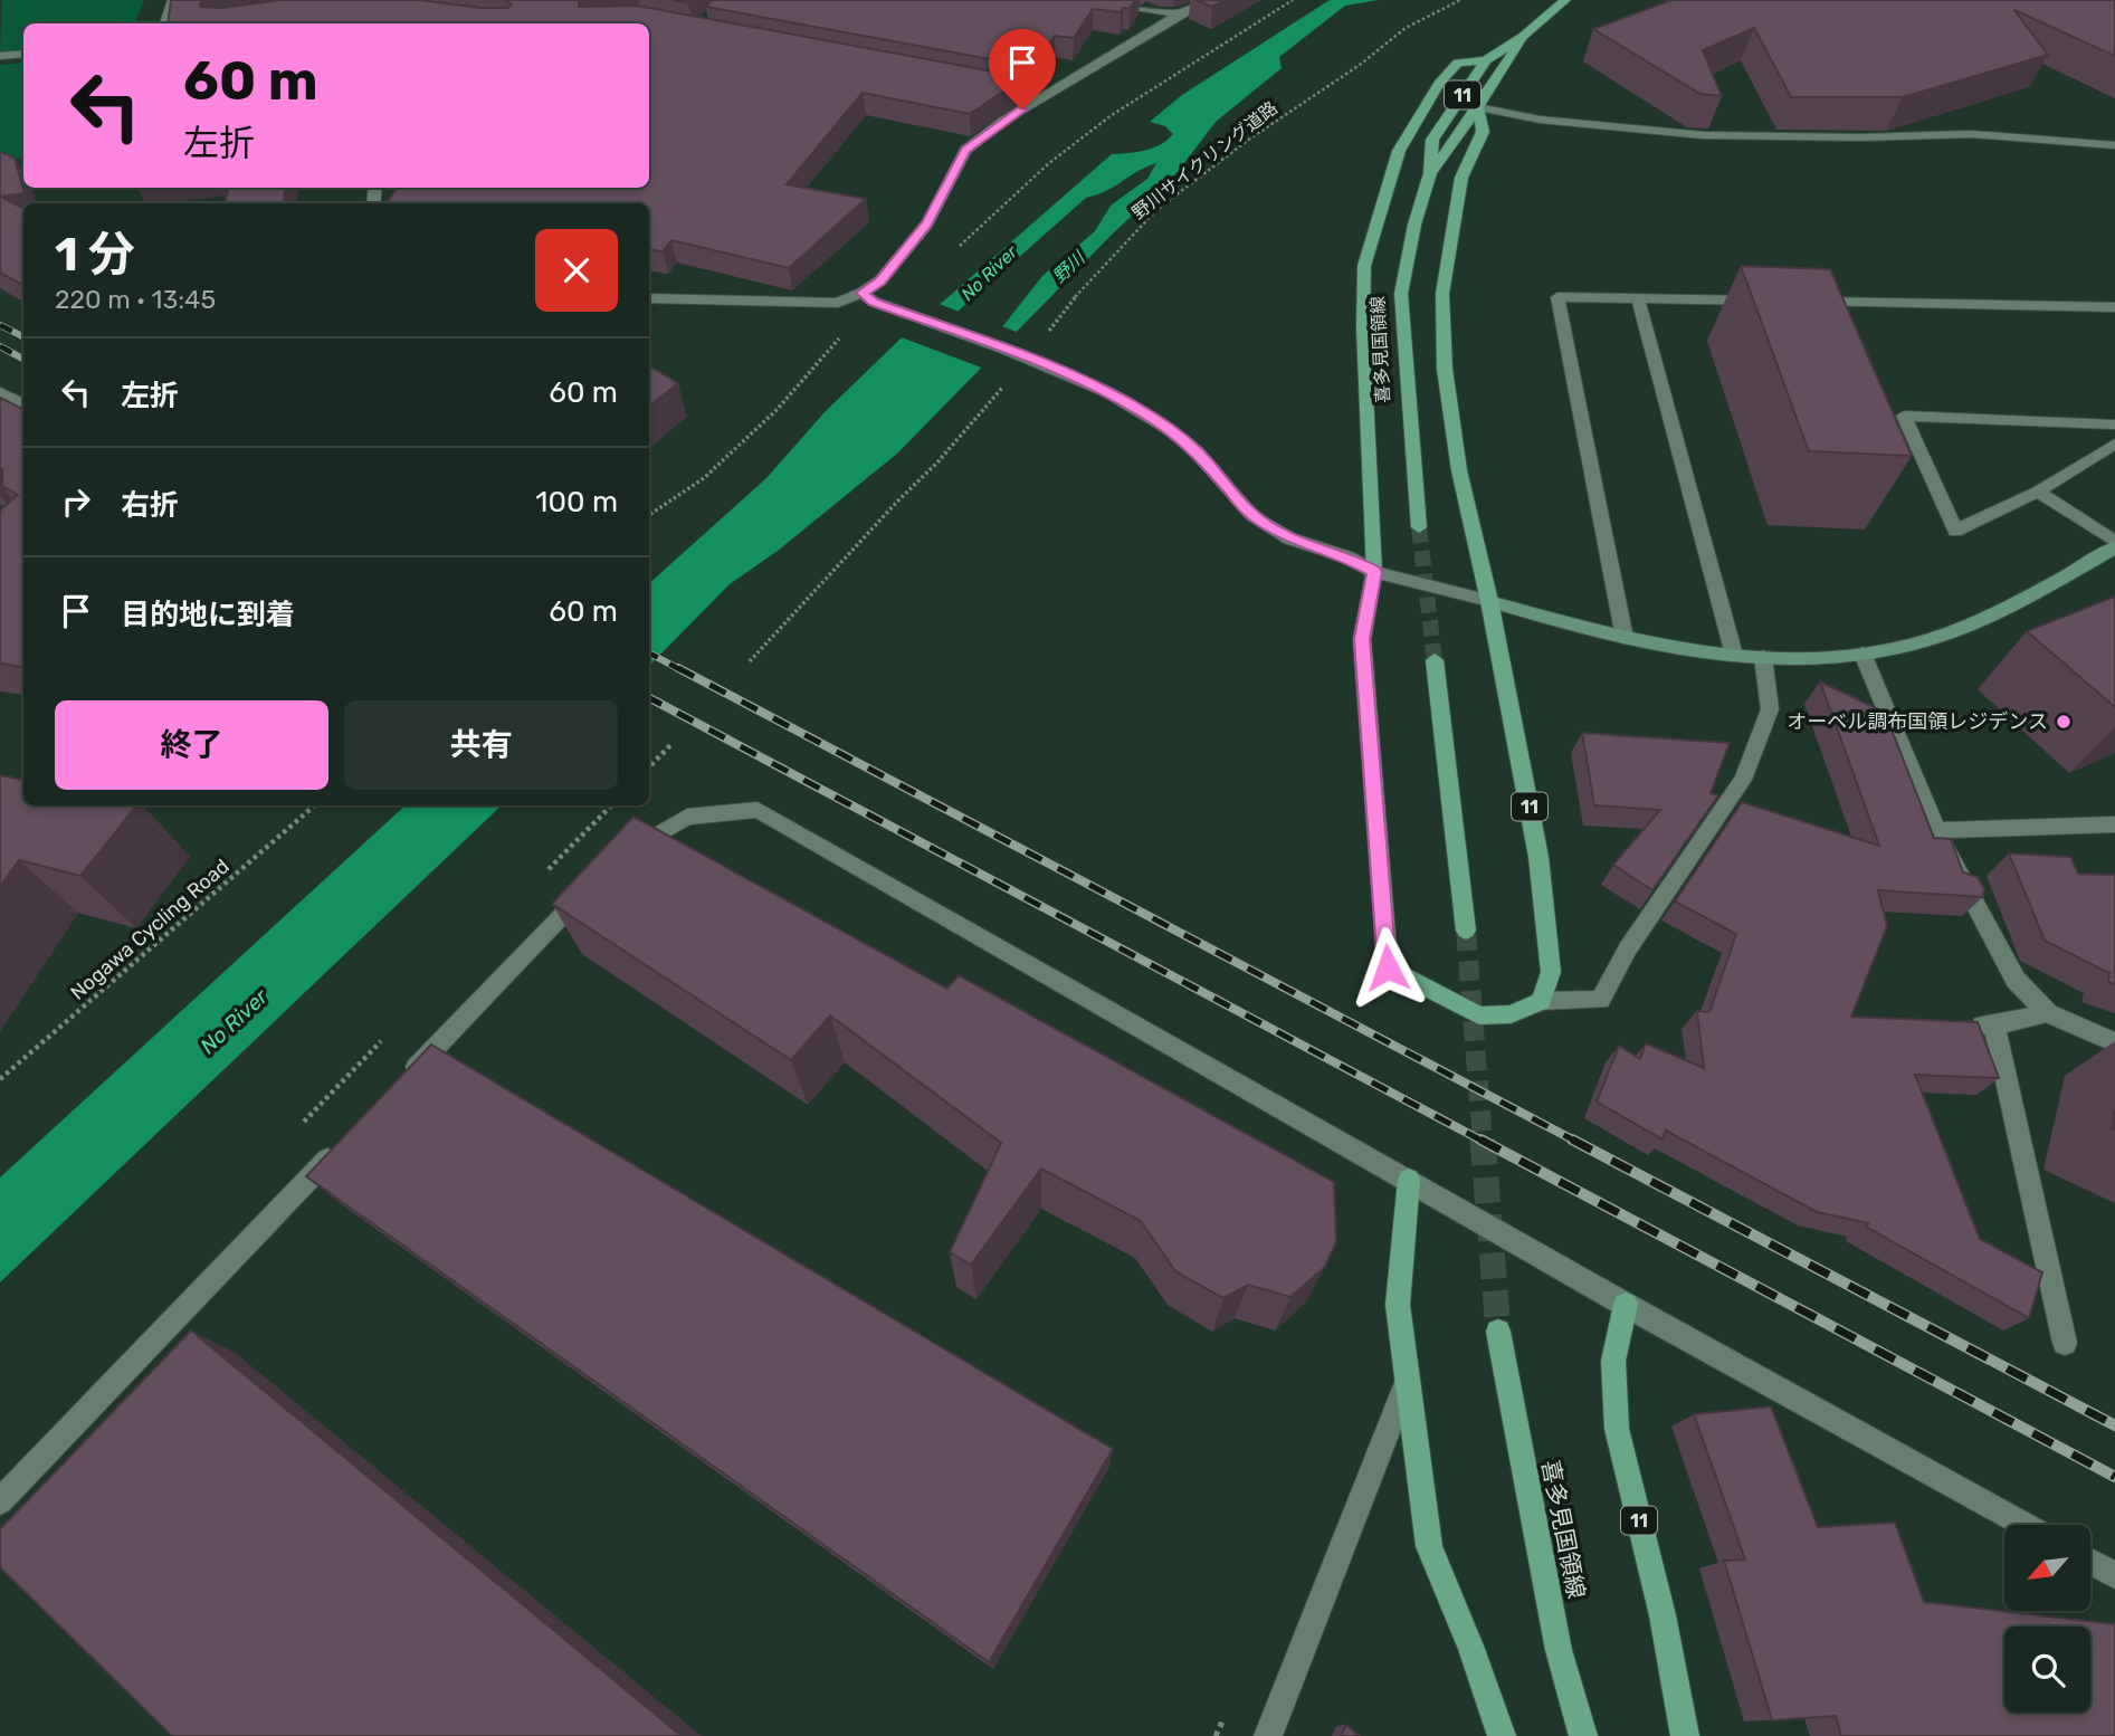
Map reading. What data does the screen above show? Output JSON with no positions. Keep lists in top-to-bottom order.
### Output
{
  "streets": {
    "main road": ["11", "喜多見国領線"],
    "path": ["野川サイクリング道路", "Nogawa Cycling Road"]
  },
  "crossings": [
    ["11", "喜多見国領線"]
  ],
  "water": ["野川", "No River"],
  "places": ["オーベル調布国領レジデンス"],
  "north": "bottom left",
  "page": {
    "turn": ["60 m", "左折"],
    "heading": ["1 分", "220 m · 13:45"],
    "list": [
      {
        "name": "左折",
        "value": "60 m"
      },
      {
        "name": "右折",
        "value": "100 m"
      },
      {
        "name": "目的地に到着",
        "value": "60 m"
      }
    ],
    "buttons": ["終了", "共有"]
  }
}
